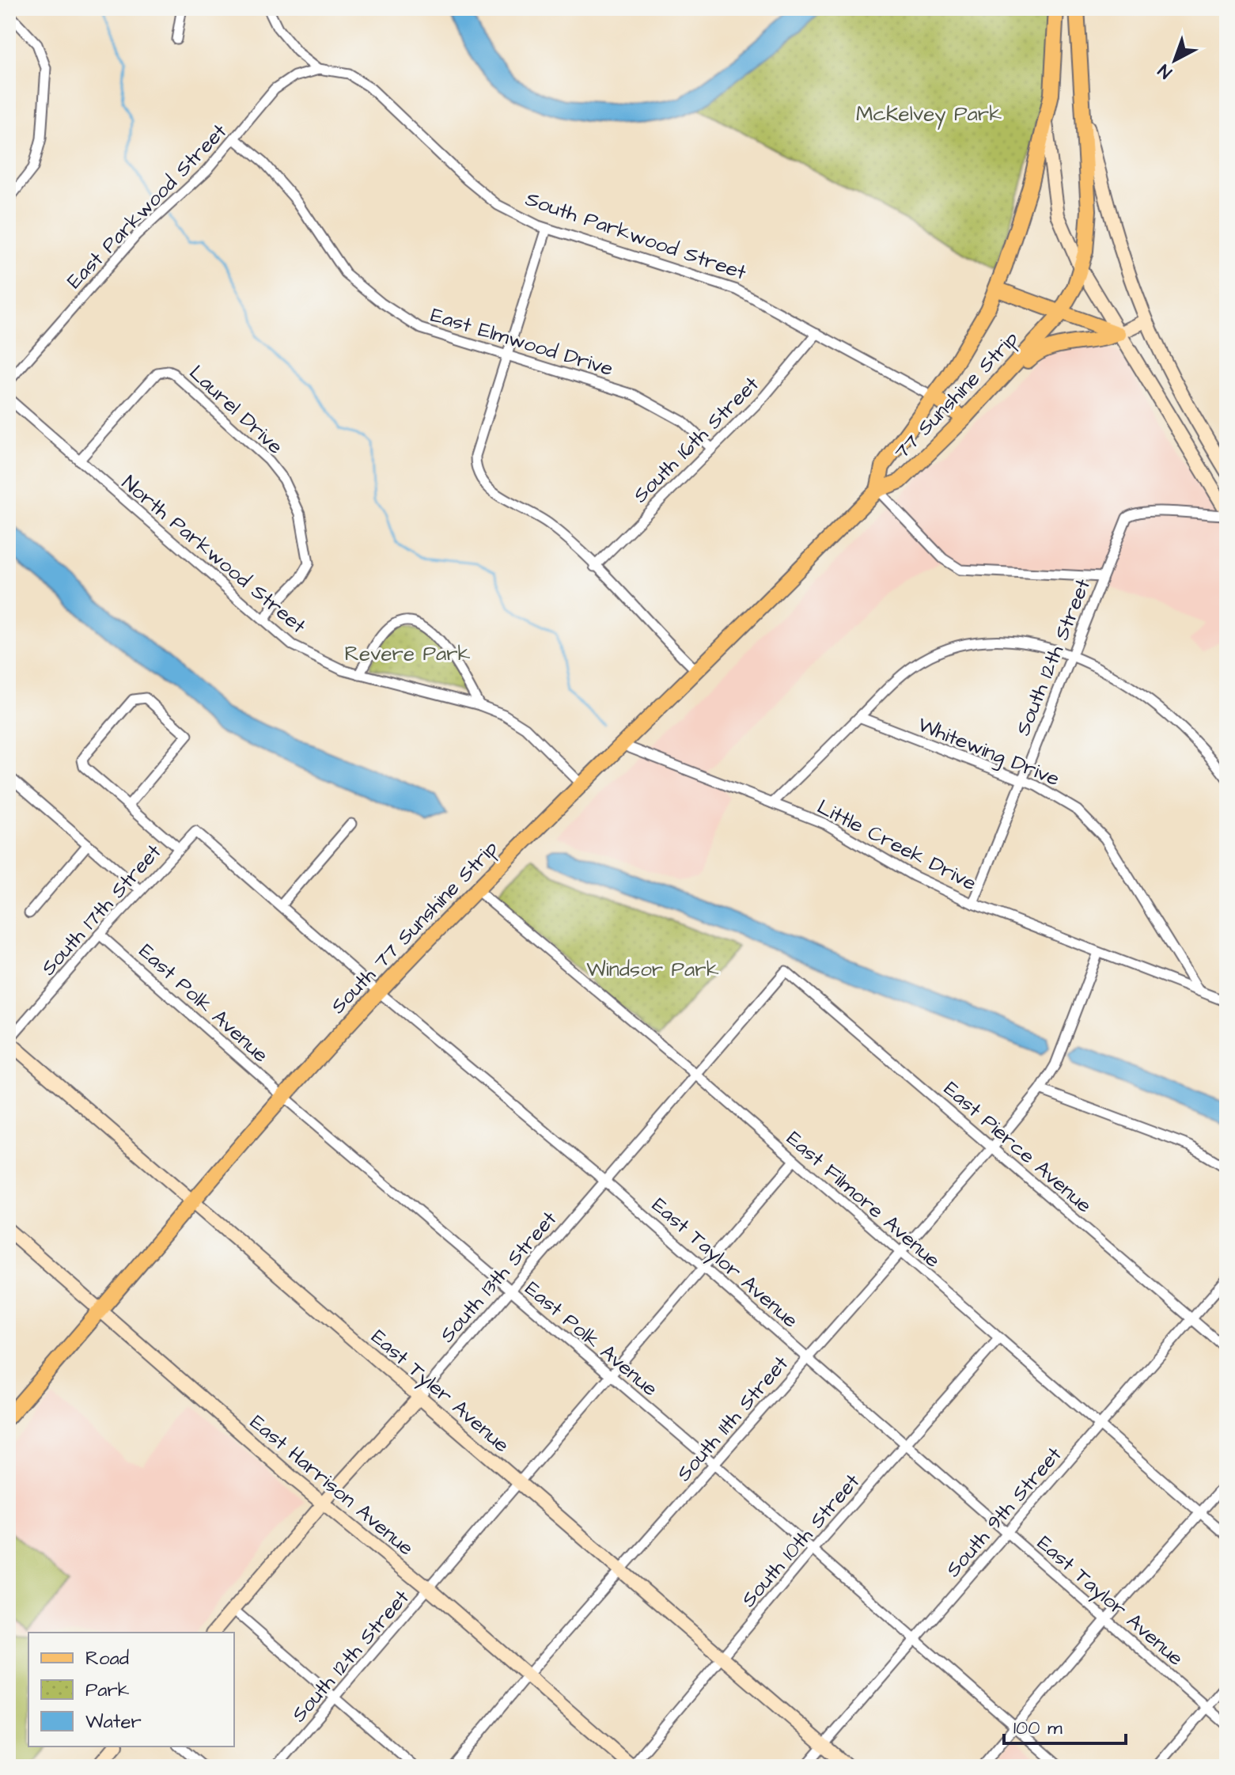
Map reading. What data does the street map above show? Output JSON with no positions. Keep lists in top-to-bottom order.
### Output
{
  "streets": {
    "main road": [
      "South Parkwood Street",
      "77 Sunshine Strip",
      "South 77 Sunshine Strip",
      "South 13th Street",
      "East Tyler Avenue",
      "East Harrison Avenue"
    ],
    "street": [
      "East Parkwood Street",
      "East Elmwood Drive",
      "Laurel Drive",
      "South 16th Street",
      "North Parkwood Street",
      "South 12th Street",
      "Whitewing Drive",
      "Little Creek Drive",
      "South 17th Street",
      "East Polk Avenue",
      "East Pierce Avenue",
      "East Filmore Avenue",
      "East Taylor Avenue",
      "South 11th Street",
      "South 9th Street",
      "South 10th Street"
    ]
  },
  "crossings": [
    ["East Parkwood Street", "South Parkwood Street"],
    ["East Parkwood Street", "East Elmwood Drive"],
    ["South Parkwood Street", "77 Sunshine Strip"],
    ["South Parkwood Street", "South 16th Street"],
    ["East Elmwood Drive", "South 16th Street"],
    ["77 Sunshine Strip", "South 77 Sunshine Strip"],
    ["Laurel Drive", "North Parkwood Street"],
    ["North Parkwood Street", "South 77 Sunshine Strip"],
    ["South 12th Street", "Whitewing Drive"],
    ["South 12th Street", "Little Creek Drive"],
    ["South 12th Street", "East Polk Avenue"],
    ["South 12th Street", "East Filmore Avenue"],
    ["South 12th Street", "East Taylor Avenue"],
    ["South 12th Street", "East Tyler Avenue"],
    ["South 12th Street", "East Harrison Avenue"],
    ["Whitewing Drive", "Little Creek Drive"],
    ["Little Creek Drive", "South 77 Sunshine Strip"],
    ["Little Creek Drive", "South 11th Street"],
    ["South 17th Street", "East Polk Avenue"],
    ["South 17th Street", "East Taylor Avenue"],
    ["South 17th Street", "East Tyler Avenue"],
    ["South 77 Sunshine Strip", "East Polk Avenue"],
    ["South 77 Sunshine Strip", "East Filmore Avenue"],
    ["South 77 Sunshine Strip", "East Taylor Avenue"],
    ["South 77 Sunshine Strip", "East Tyler Avenue"],
    ["South 77 Sunshine Strip", "East Harrison Avenue"],
    ["East Polk Avenue", "South 13th Street"],
    ["East Polk Avenue", "South 11th Street"],
    ["East Polk Avenue", "South 9th Street"],
    ["East Polk Avenue", "South 10th Street"],
    ["East Pierce Avenue", "South 13th Street"],
    ["East Pierce Avenue", "South 11th Street"],
    ["East Pierce Avenue", "South 9th Street"],
    ["East Filmore Avenue", "South 13th Street"],
    ["East Filmore Avenue", "South 11th Street"],
    ["East Filmore Avenue", "South 9th Street"],
    ["East Filmore Avenue", "South 10th Street"],
    ["East Taylor Avenue", "South 13th Street"],
    ["East Taylor Avenue", "South 11th Street"],
    ["East Taylor Avenue", "South 9th Street"],
    ["East Taylor Avenue", "South 10th Street"],
    ["South 13th Street", "East Tyler Avenue"],
    ["South 13th Street", "East Harrison Avenue"],
    ["East Tyler Avenue", "South 11th Street"],
    ["East Tyler Avenue", "South 9th Street"],
    ["East Tyler Avenue", "South 10th Street"],
    ["South 11th Street", "East Harrison Avenue"],
    ["East Harrison Avenue", "South 10th Street"]
  ],
  "parks": ["McKelvey Park", "Revere Park", "Windsor Park"],
  "legend": ["Road", "Park", "Water"],
  "scale_bar": "100 m",
  "north": "bottom left"
}
